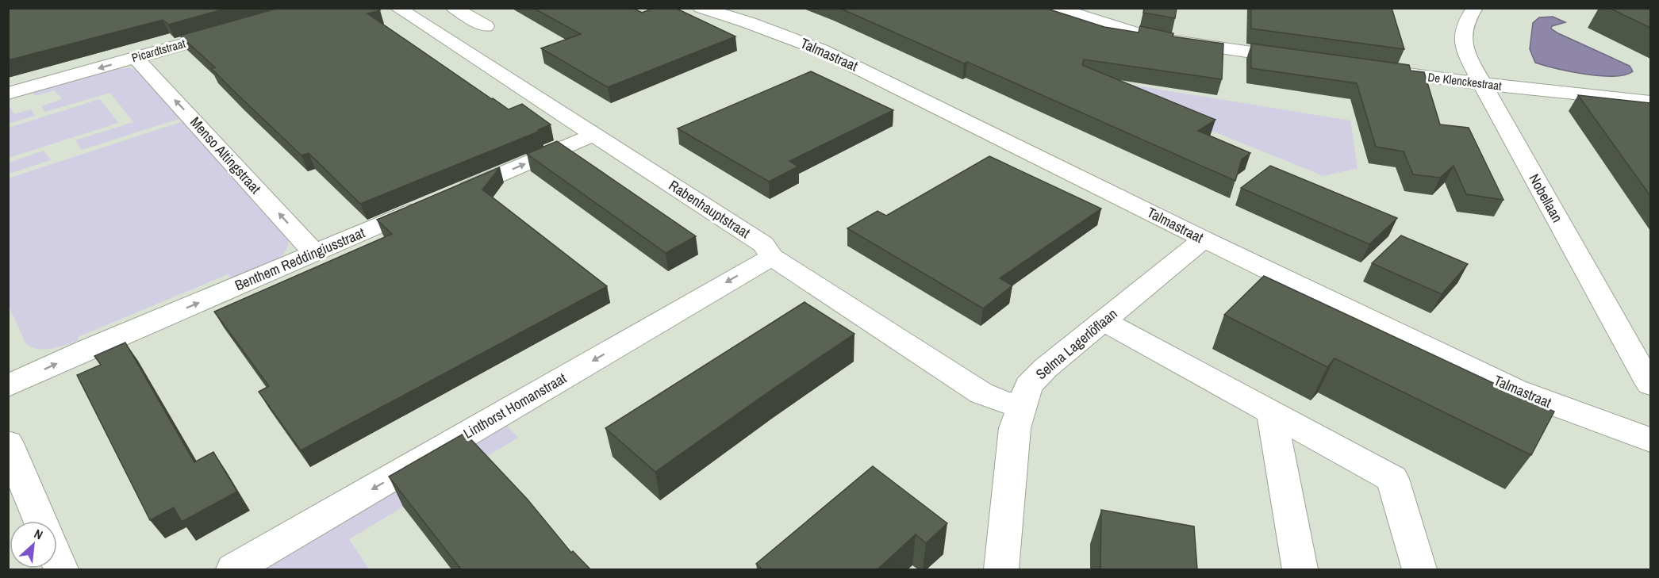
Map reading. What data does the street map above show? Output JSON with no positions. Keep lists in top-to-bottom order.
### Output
{
  "streets": {
    "street": [
      "Picardtstraat",
      "Talmastraat",
      "De Klenckestraat",
      "Menso Altingstraat",
      "Nobellaan",
      "Rabenhauptstraat",
      "Benthem Reddingiusstraat",
      "Selma Lagerlöflaan",
      "Linthorst Homanstraat"
    ]
  },
  "crossings": [
    ["Picardtstraat", "Menso Altingstraat"],
    ["Talmastraat", "Selma Lagerlöflaan"],
    ["De Klenckestraat", "Nobellaan"],
    ["Menso Altingstraat", "Benthem Reddingiusstraat"],
    ["Rabenhauptstraat", "Benthem Reddingiusstraat"],
    ["Rabenhauptstraat", "Selma Lagerlöflaan"],
    ["Rabenhauptstraat", "Linthorst Homanstraat"]
  ],
  "one_way": [
    "Picardtstraat",
    "Menso Altingstraat",
    "Benthem Reddingiusstraat",
    "Linthorst Homanstraat"
  ],
  "north": "top right"
}
